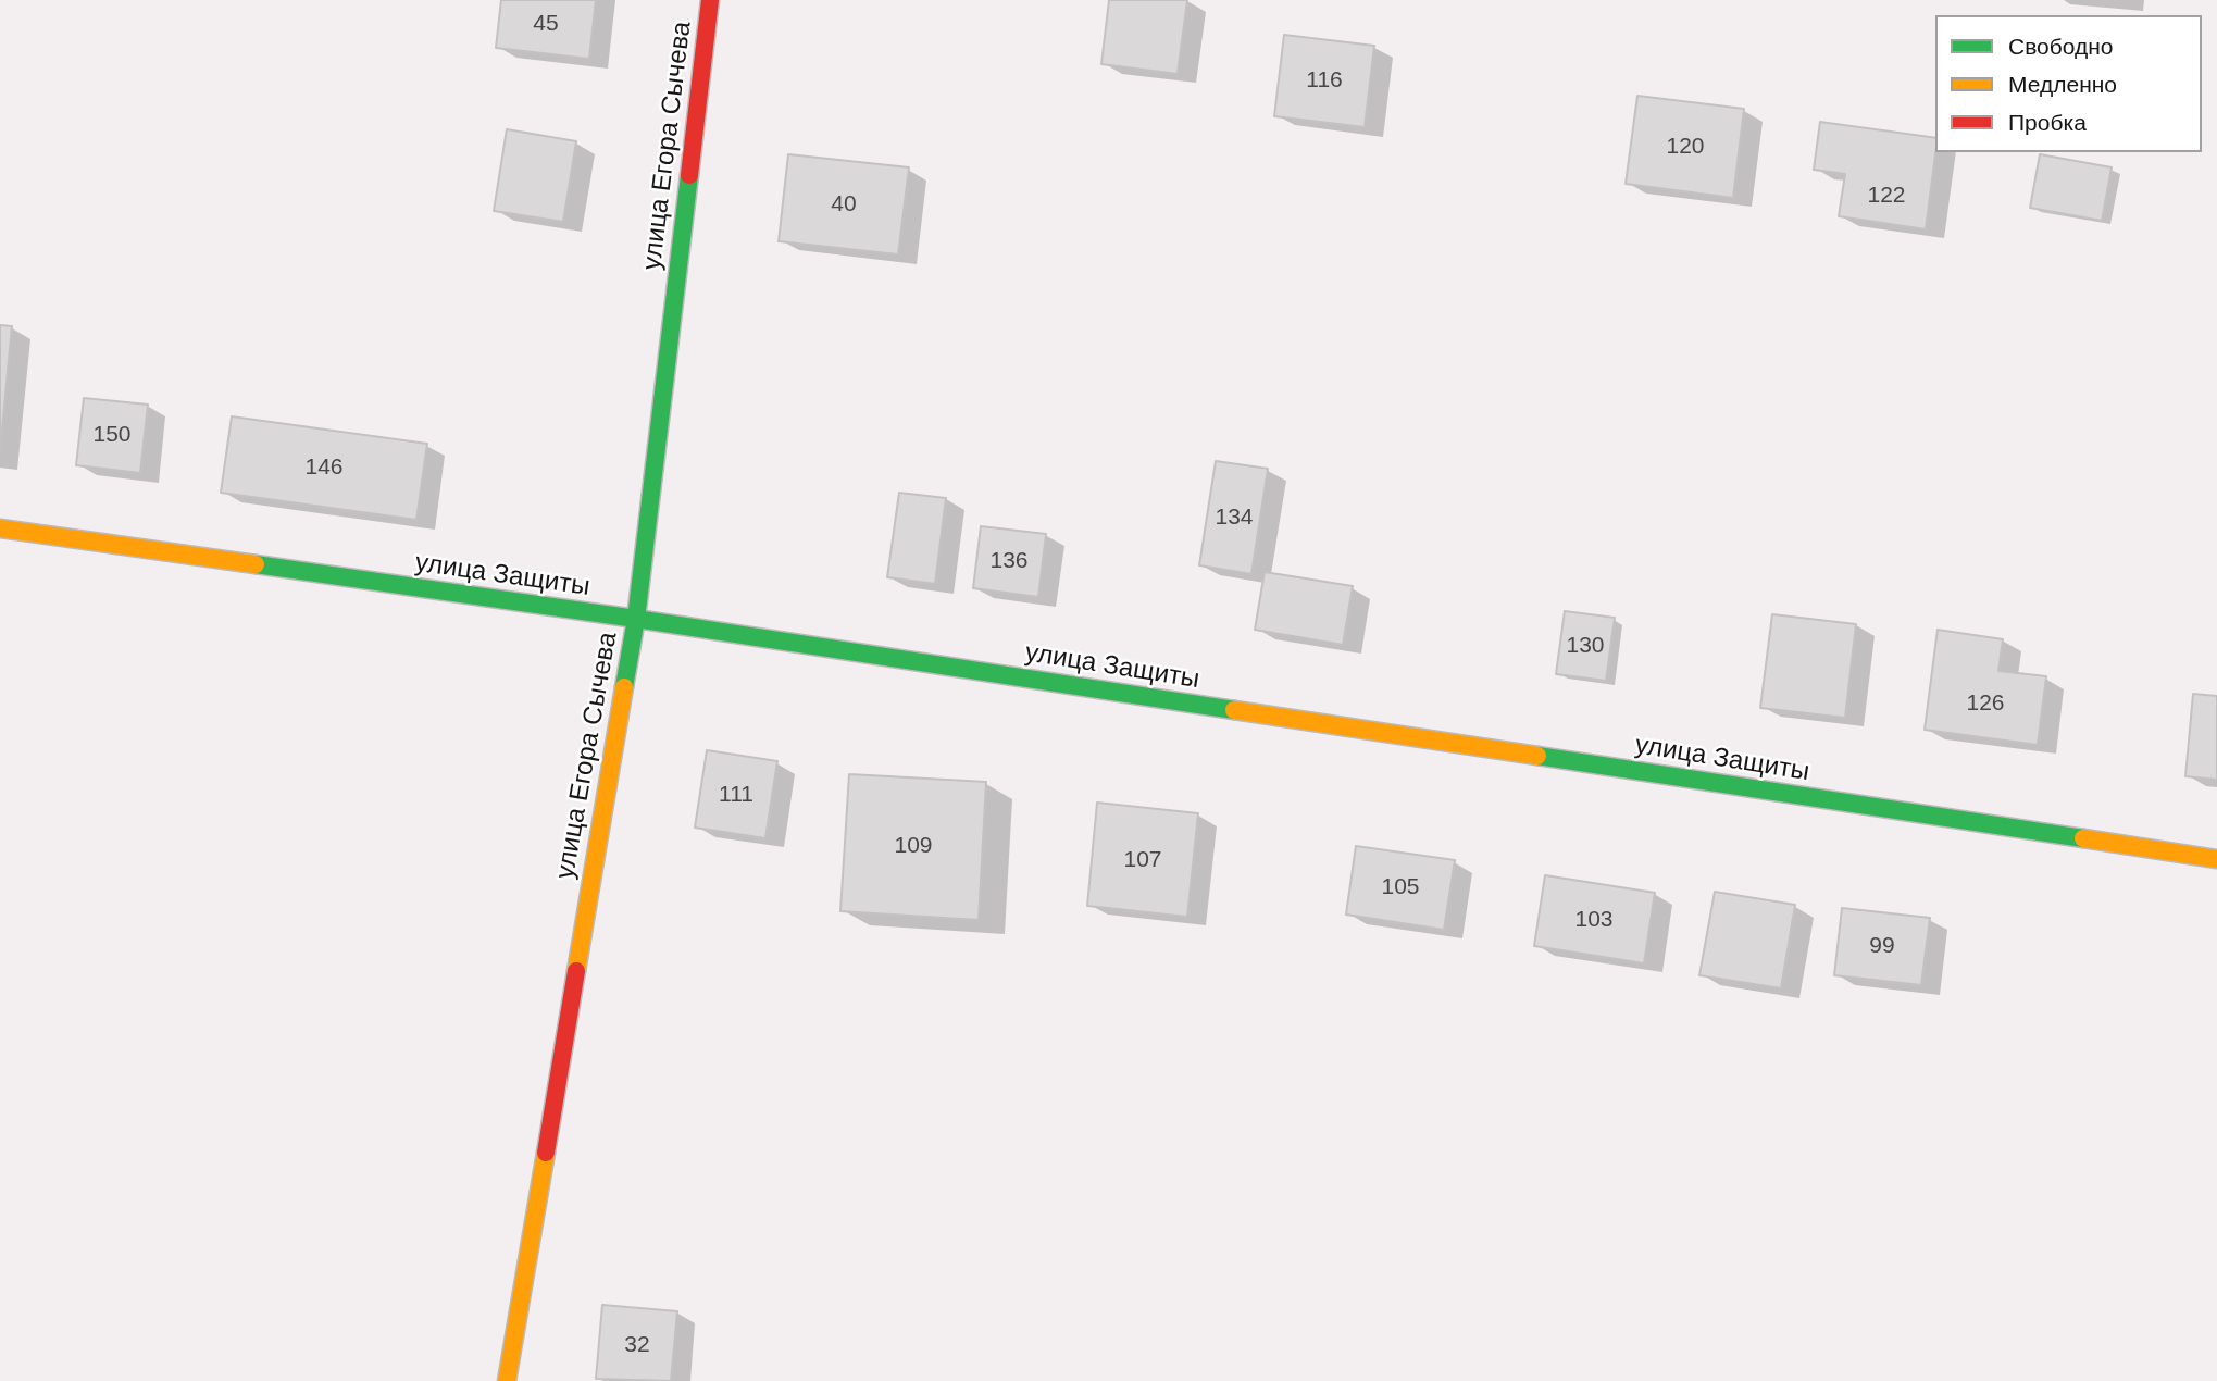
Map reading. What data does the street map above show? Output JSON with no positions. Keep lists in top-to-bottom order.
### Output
{
  "streets": {
    "street": ["улица Егора Сычева", "улица Защиты"]
  },
  "crossings": [
    ["улица Егора Сычева", "улица Защиты"]
  ],
  "house_numbers": [
    "45",
    "116",
    "120",
    "122",
    "40",
    "150",
    "146",
    "134",
    "136",
    "130",
    "126",
    "111",
    "109",
    "107",
    "105",
    "103",
    "99",
    "32"
  ],
  "legend": ["Свободно", "Медленно", "Пробка"]
}
